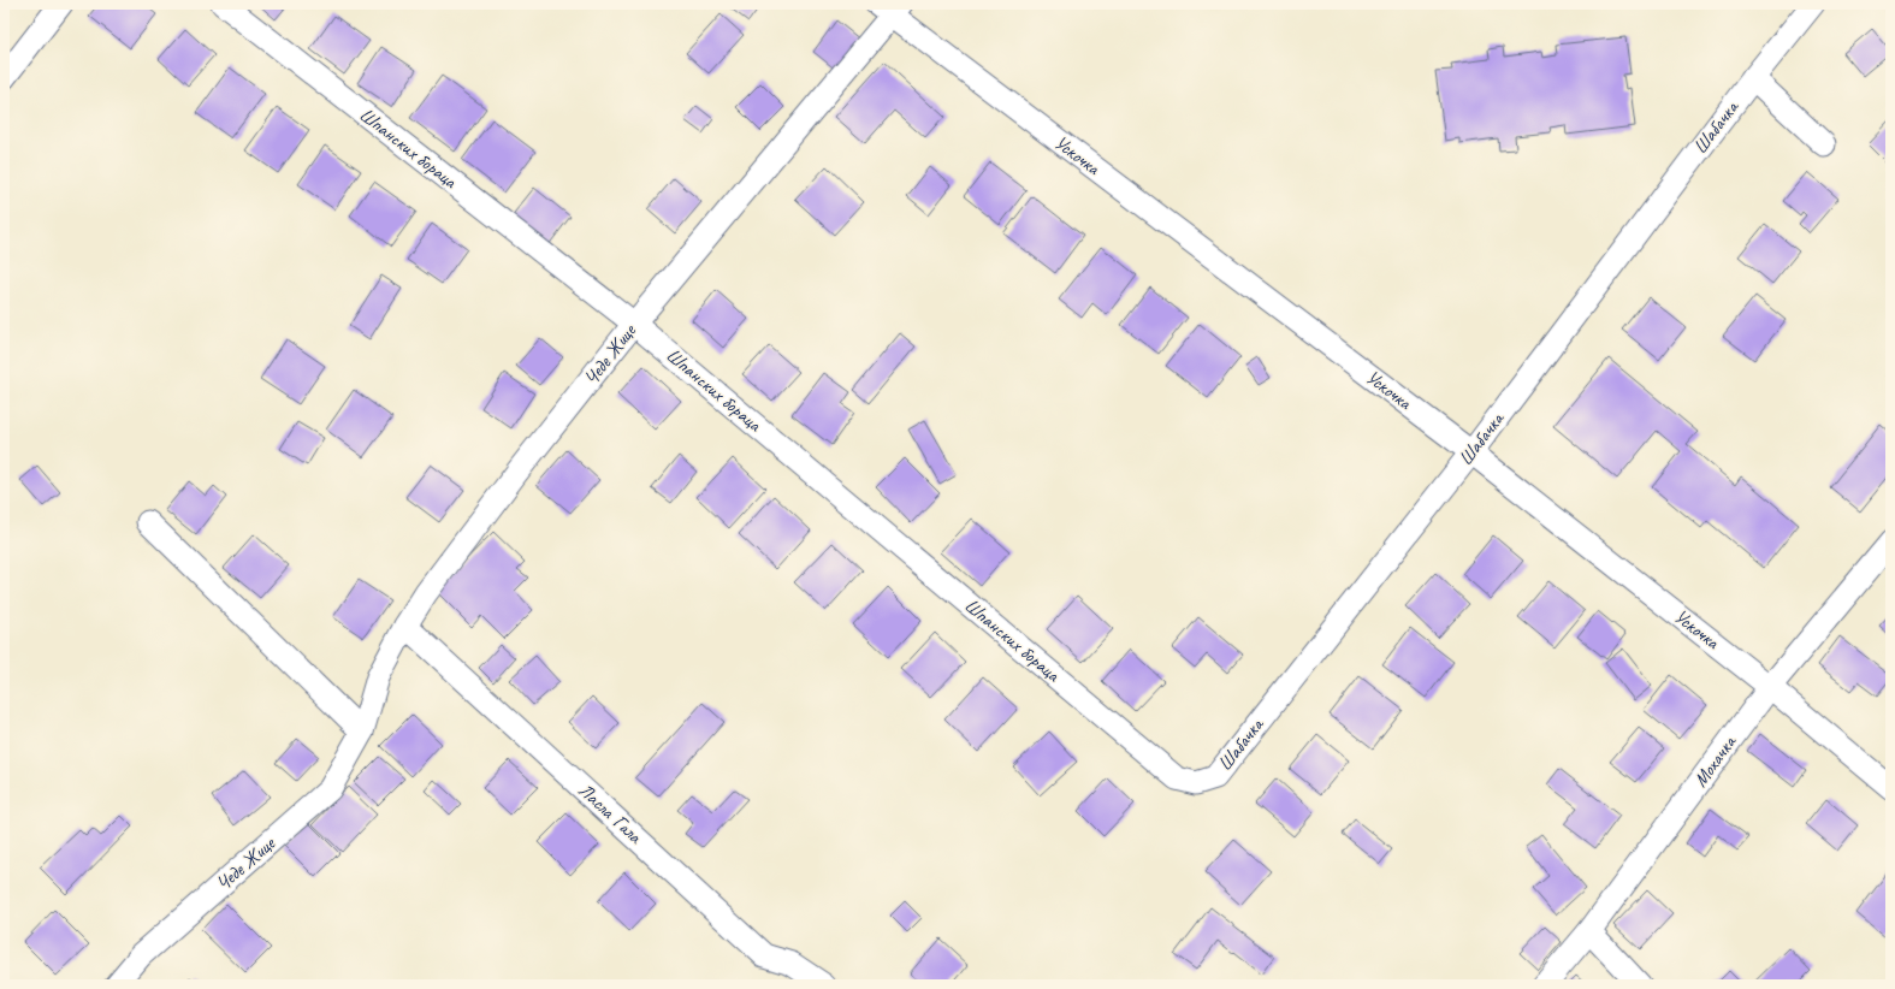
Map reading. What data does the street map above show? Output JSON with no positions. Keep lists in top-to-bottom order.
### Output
{
  "streets": {
    "street": [
      "Шабачка",
      "Шпанских бораца",
      "Ускочка",
      "Чеде Жице",
      "Мохачка",
      "Ласла Гала"
    ]
  },
  "crossings": [
    ["Шабачка", "Шпанских бораца"],
    ["Шабачка", "Ускочка"],
    ["Шпанских бораца", "Чеде Жице"],
    ["Ускочка", "Чеде Жице"],
    ["Ускочка", "Мохачка"],
    ["Чеде Жице", "Ласла Гала"]
  ]
}
